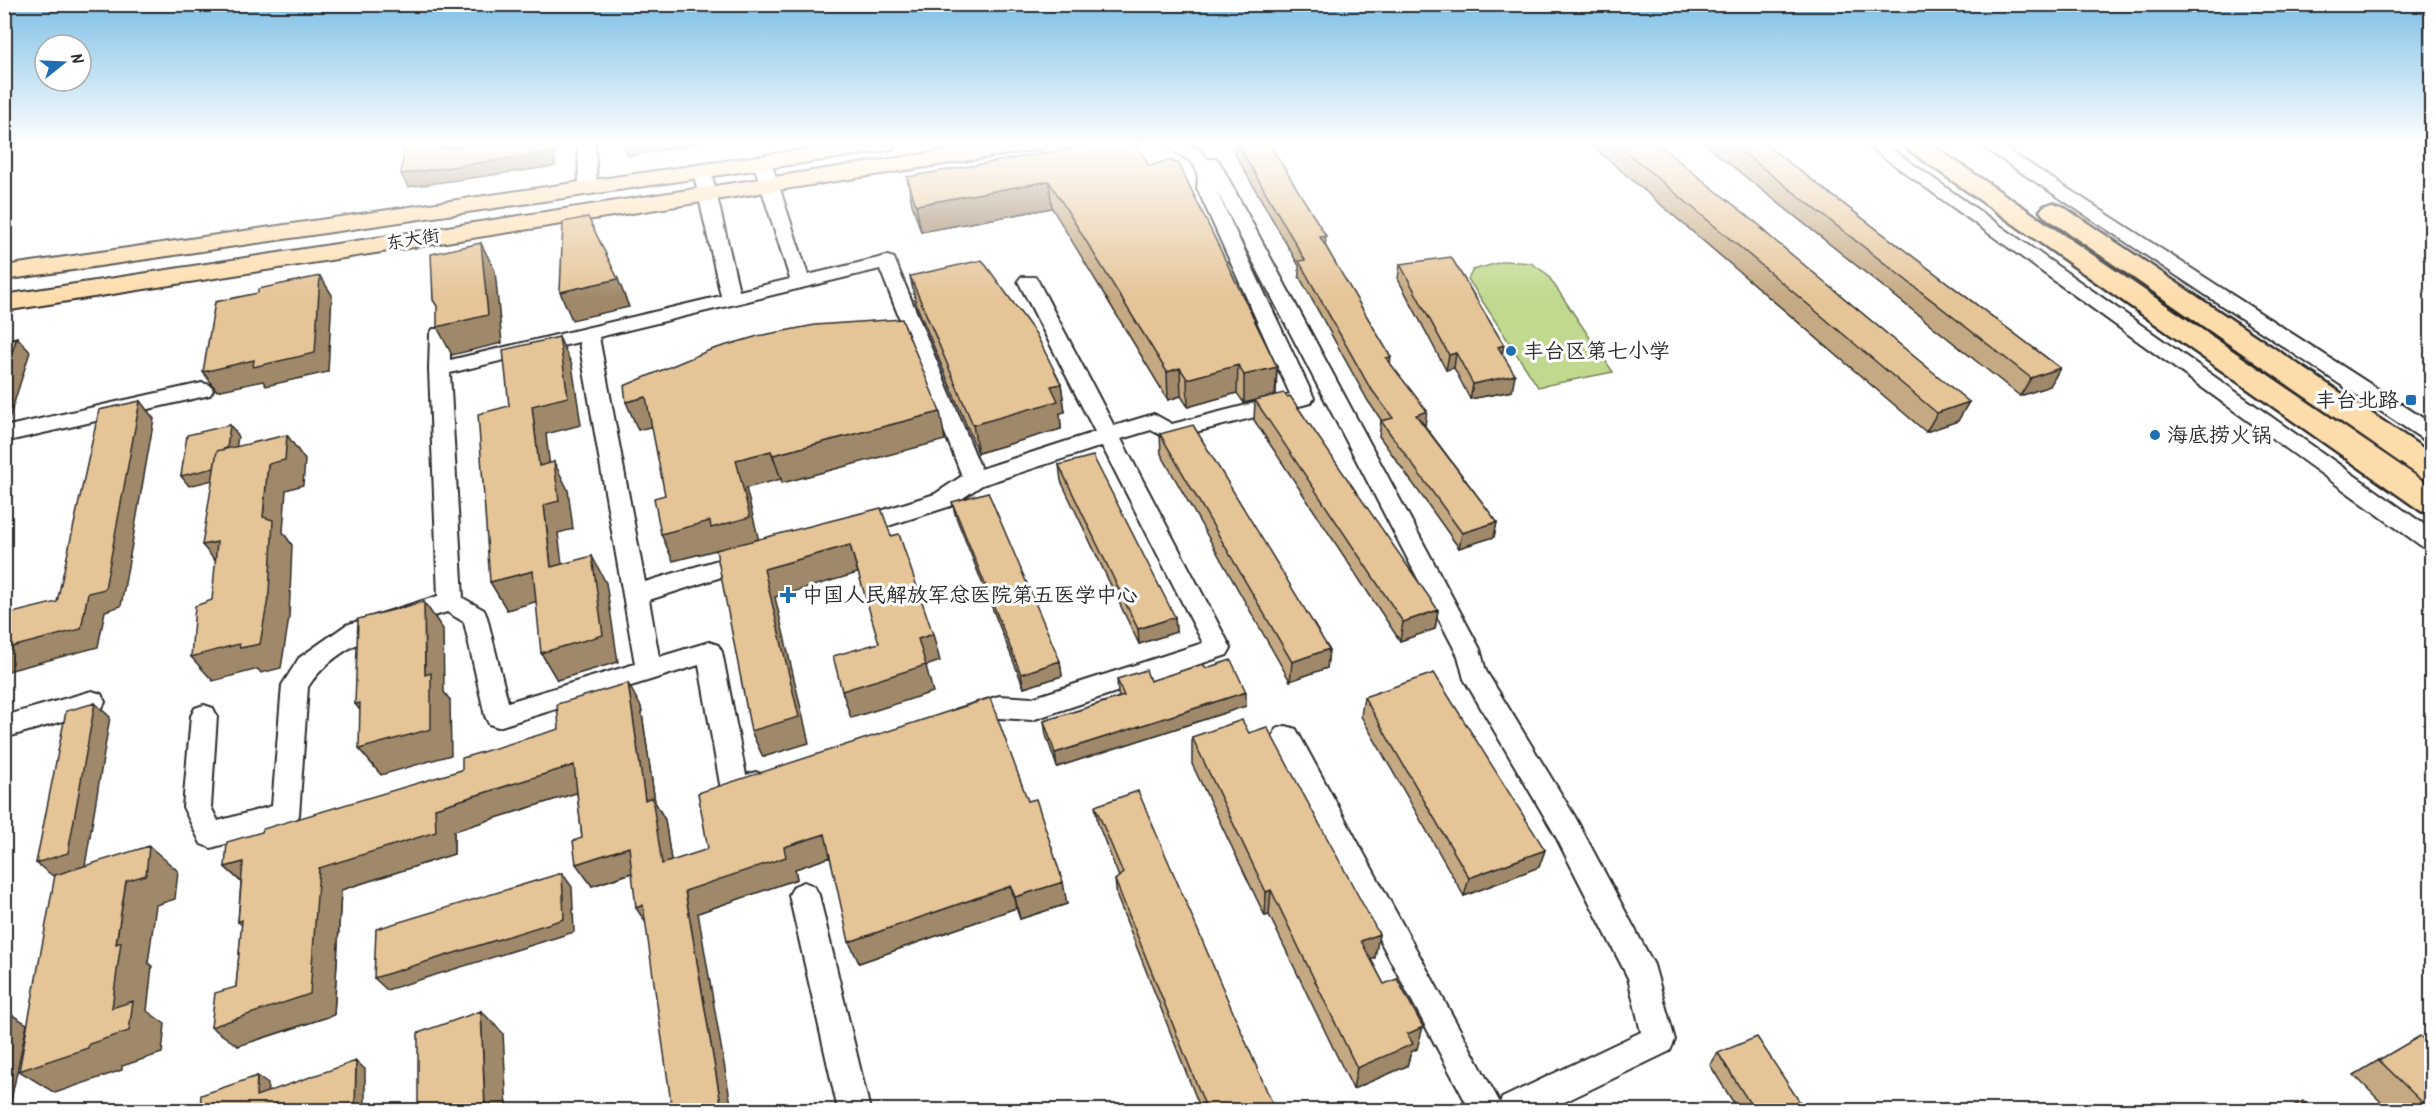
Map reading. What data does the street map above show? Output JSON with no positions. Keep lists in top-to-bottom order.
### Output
{
  "streets": {
    "main road": ["东大街"]
  },
  "places": {
    "other": ["丰台区第七小学", "海底捞火锅"],
    "transit": ["丰台北路"],
    "health": ["中国人民解放军总医院第五医学中心"]
  },
  "north": "right"
}
